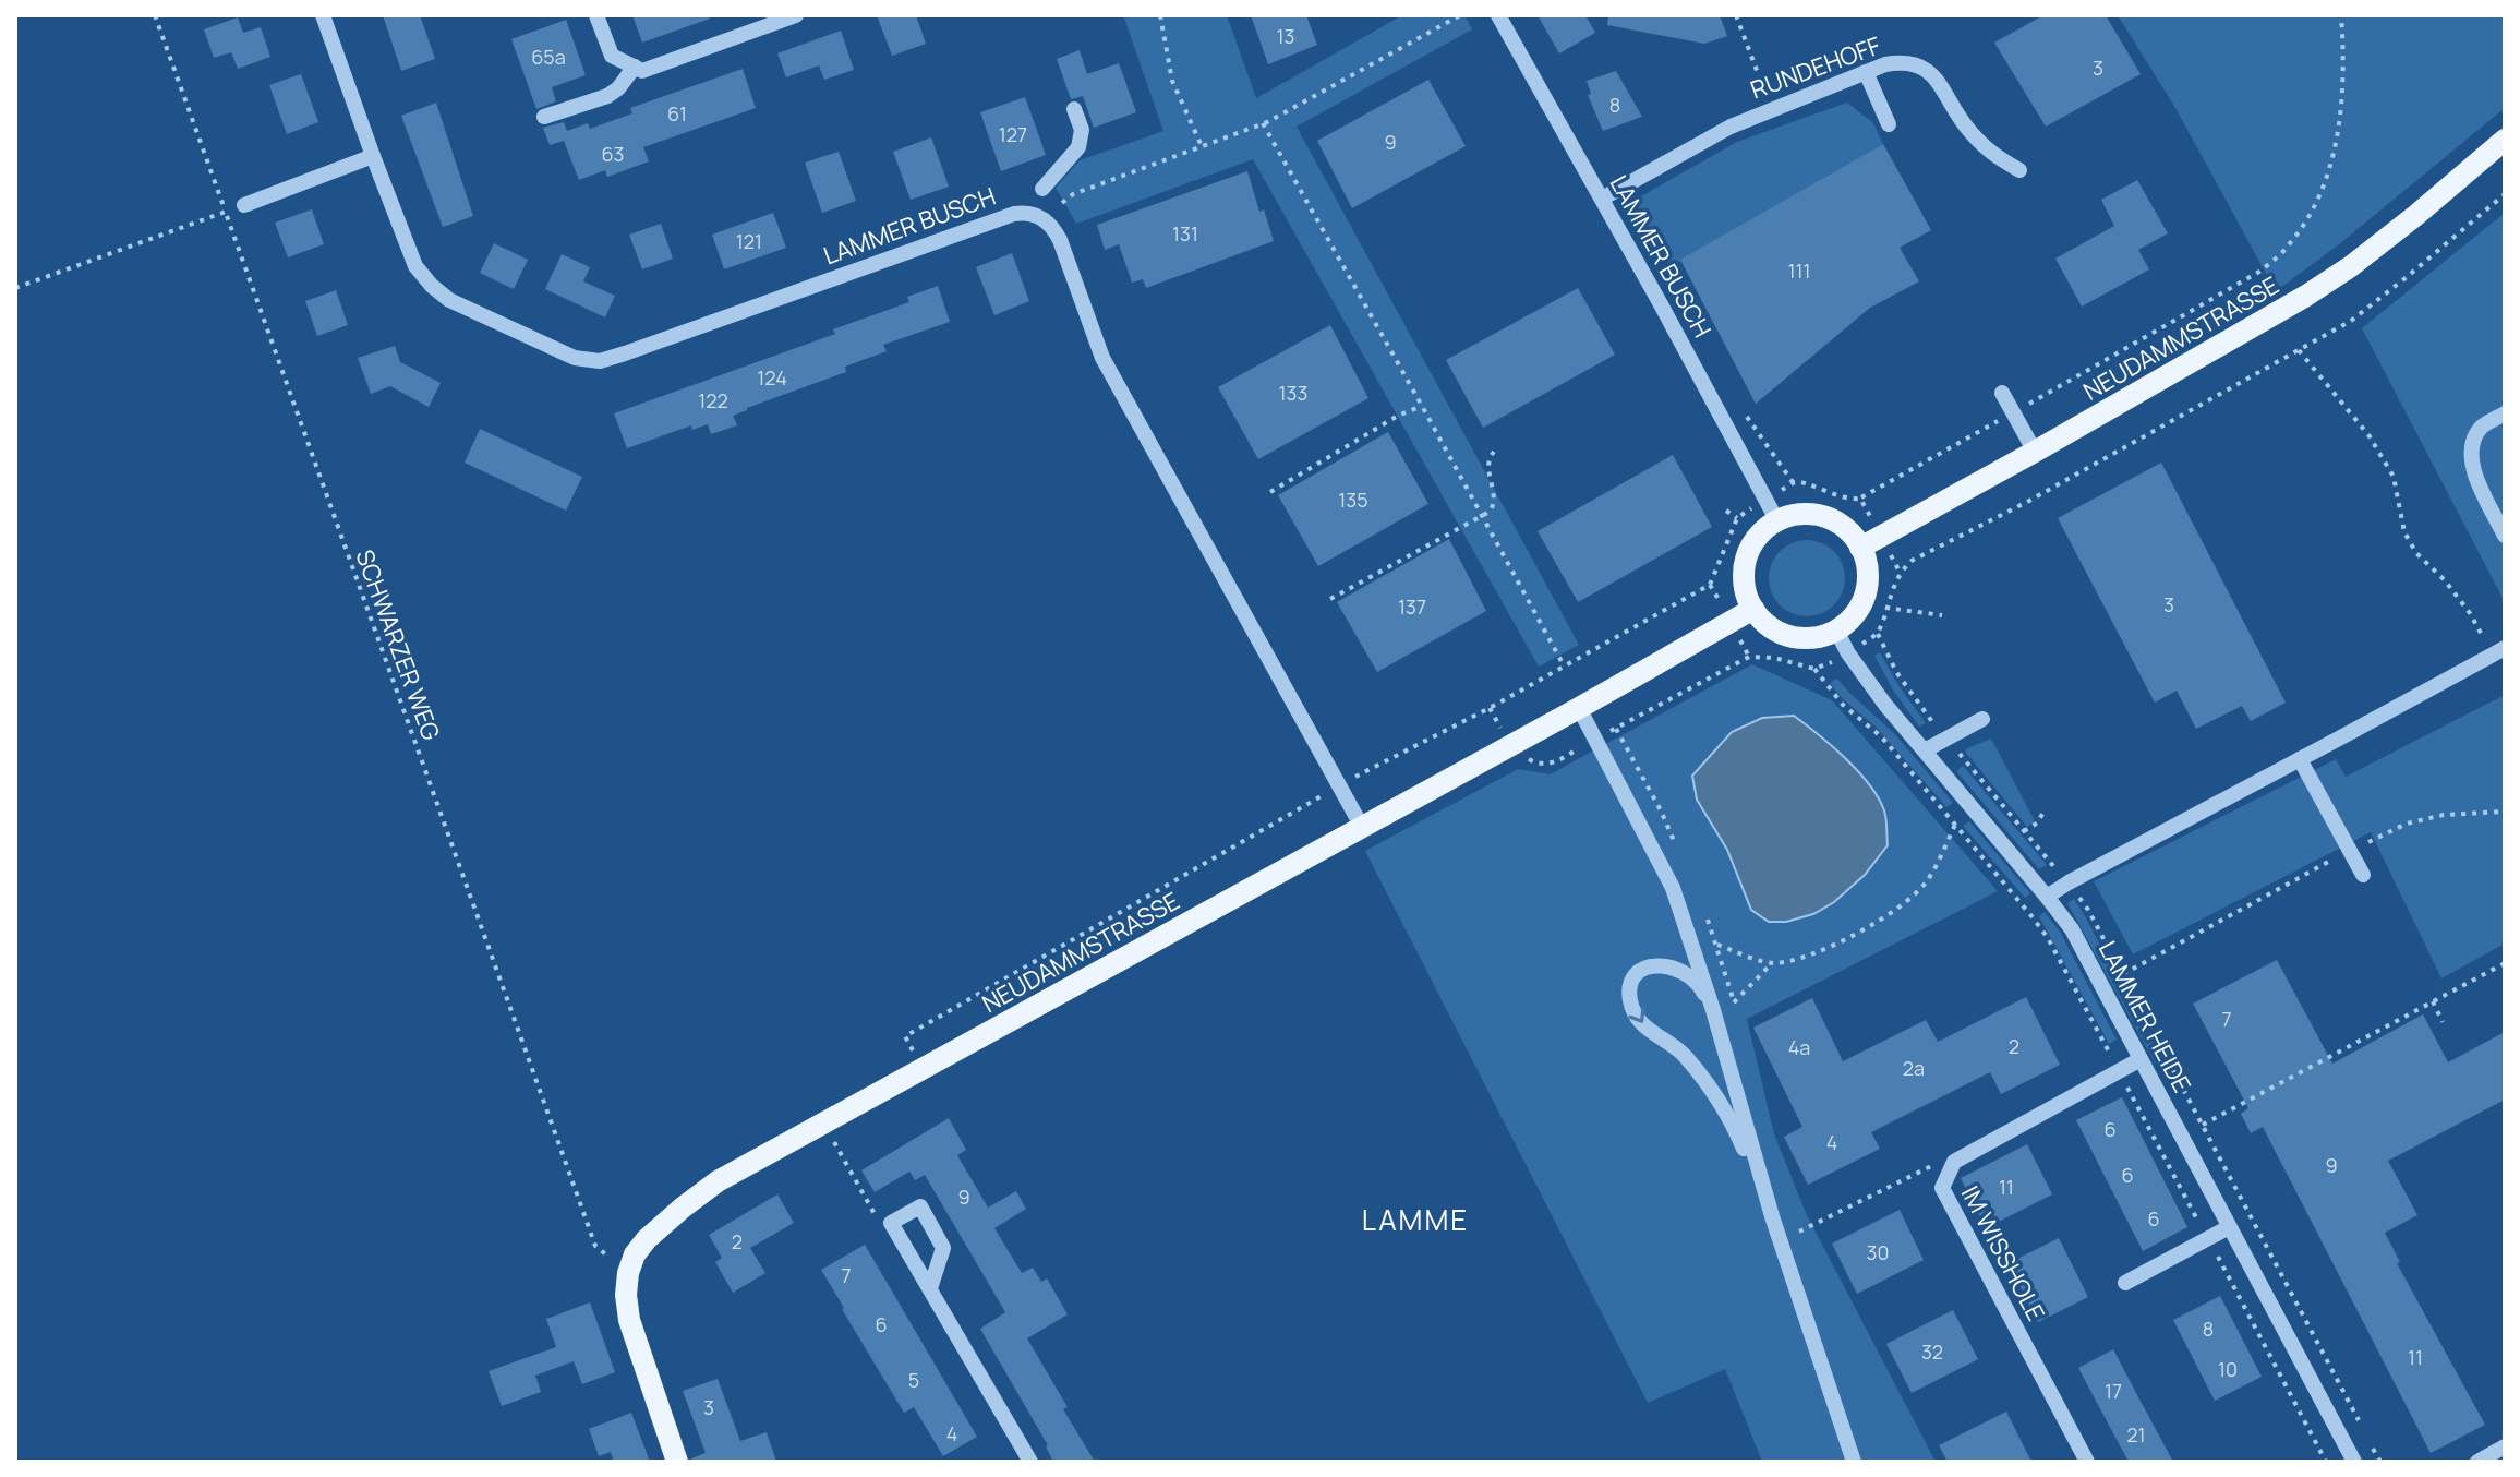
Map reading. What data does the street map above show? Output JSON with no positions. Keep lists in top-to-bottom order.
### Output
{
  "streets": {
    "main road": ["NEUDAMMSTRASSE"],
    "street": [
      "RUNDEHOFF",
      "LAMMER BUSCH",
      "LAMMER HEIDE",
      "IM WISSHOLE"
    ],
    "path": ["SCHWARZER WEG"]
  },
  "crossings": [
    ["RUNDEHOFF", "LAMMER BUSCH"],
    ["LAMMER BUSCH", "NEUDAMMSTRASSE"],
    ["LAMMER BUSCH", "LAMMER HEIDE"],
    ["NEUDAMMSTRASSE", "SCHWARZER WEG"],
    ["NEUDAMMSTRASSE", "LAMMER HEIDE"],
    ["LAMMER HEIDE", "IM WISSHOLE"]
  ],
  "districts": ["LAMME"],
  "house_numbers": [
    "13",
    "65a",
    "3",
    "8",
    "61",
    "127",
    "9",
    "63",
    "131",
    "121",
    "111",
    "124",
    "133",
    "122",
    "135",
    "3",
    "137",
    "7",
    "2",
    "4a",
    "2a",
    "6",
    "4",
    "9",
    "6",
    "11",
    "9",
    "6",
    "2",
    "30",
    "7",
    "6",
    "8",
    "32",
    "11",
    "10",
    "5",
    "17",
    "3",
    "4",
    "21"
  ]
}
